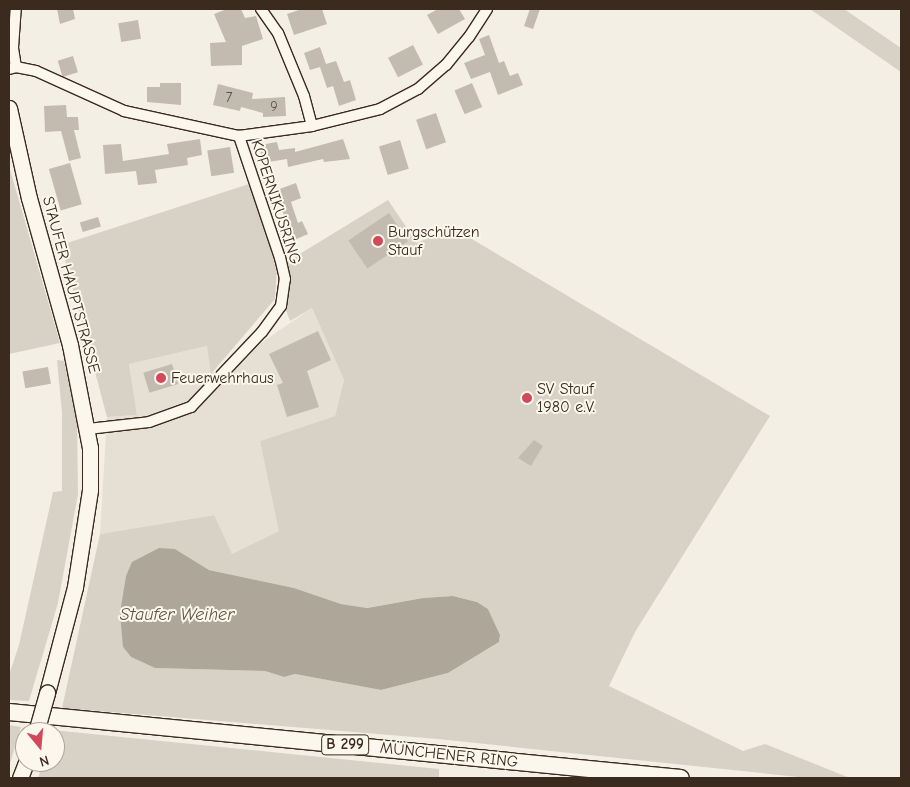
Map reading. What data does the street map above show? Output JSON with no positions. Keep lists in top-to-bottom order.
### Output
{
  "streets": {
    "main road": ["B 299", "MÜNCHENER RING"],
    "street": ["KOPERNIKUSRING", "STAUFER HAUPTSTRASSE"]
  },
  "crossings": [
    ["KOPERNIKUSRING", "STAUFER HAUPTSTRASSE"]
  ],
  "water": ["Staufer Weiher"],
  "places": ["Burgschützen Stauf", "Feuerwehrhaus", "SV Stauf 1980 e.V."],
  "house_numbers": ["7", "9"],
  "north": "bottom"
}
